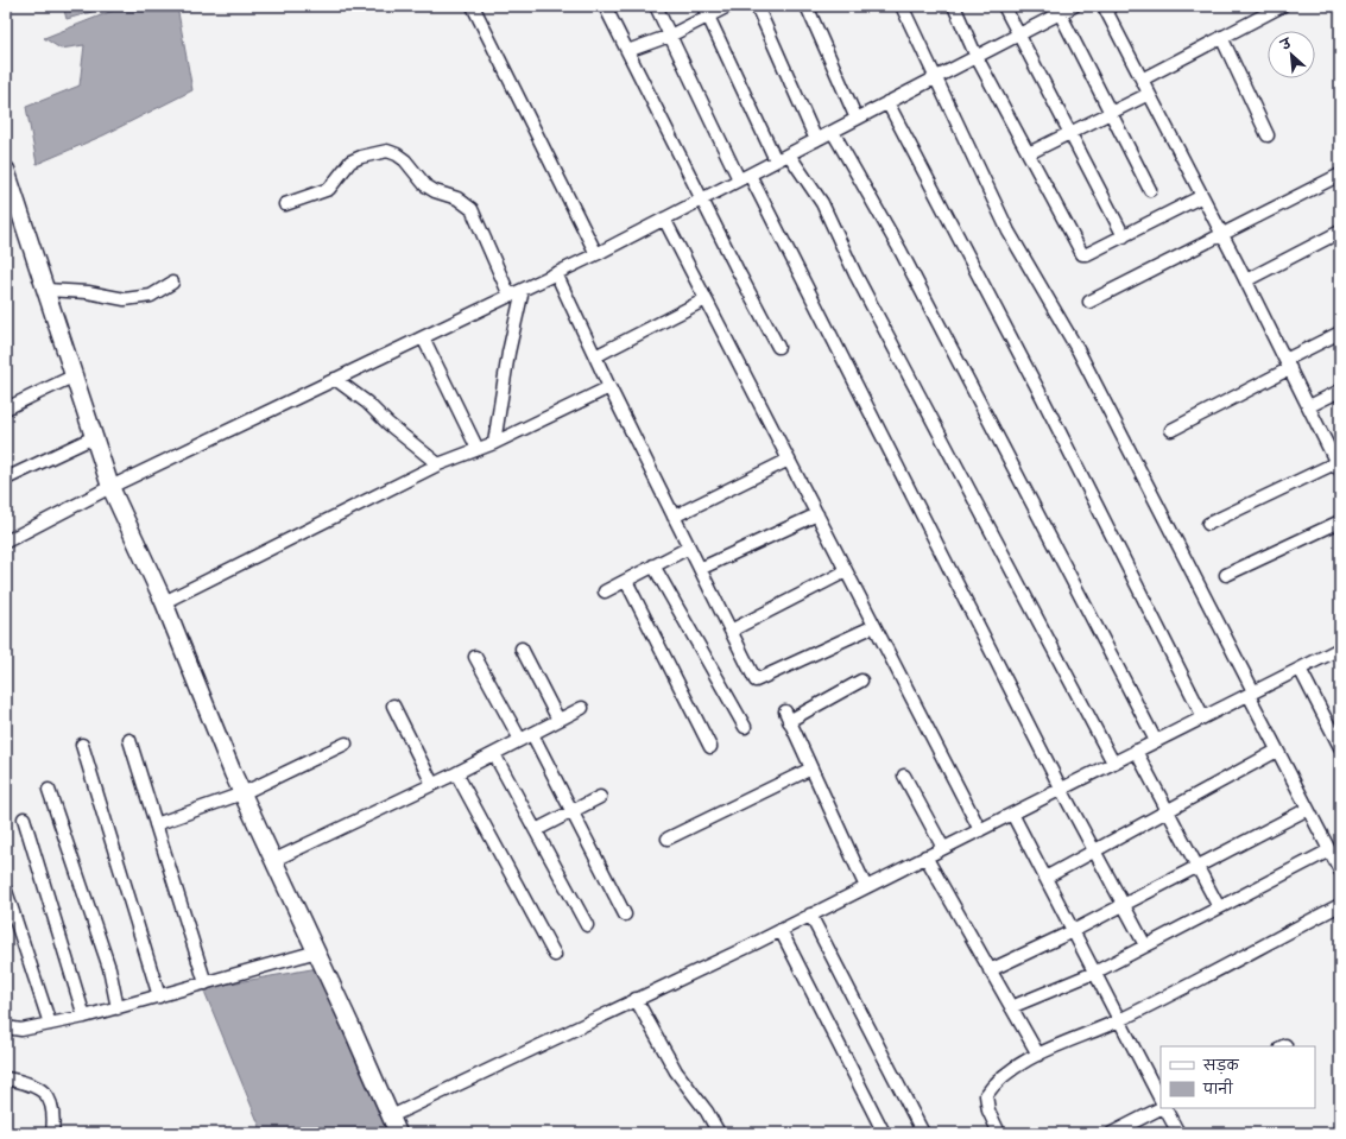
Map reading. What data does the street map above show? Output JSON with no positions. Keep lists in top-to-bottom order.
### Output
{
  "legend": ["सड़क", "पानी"],
  "north": "top left"
}
